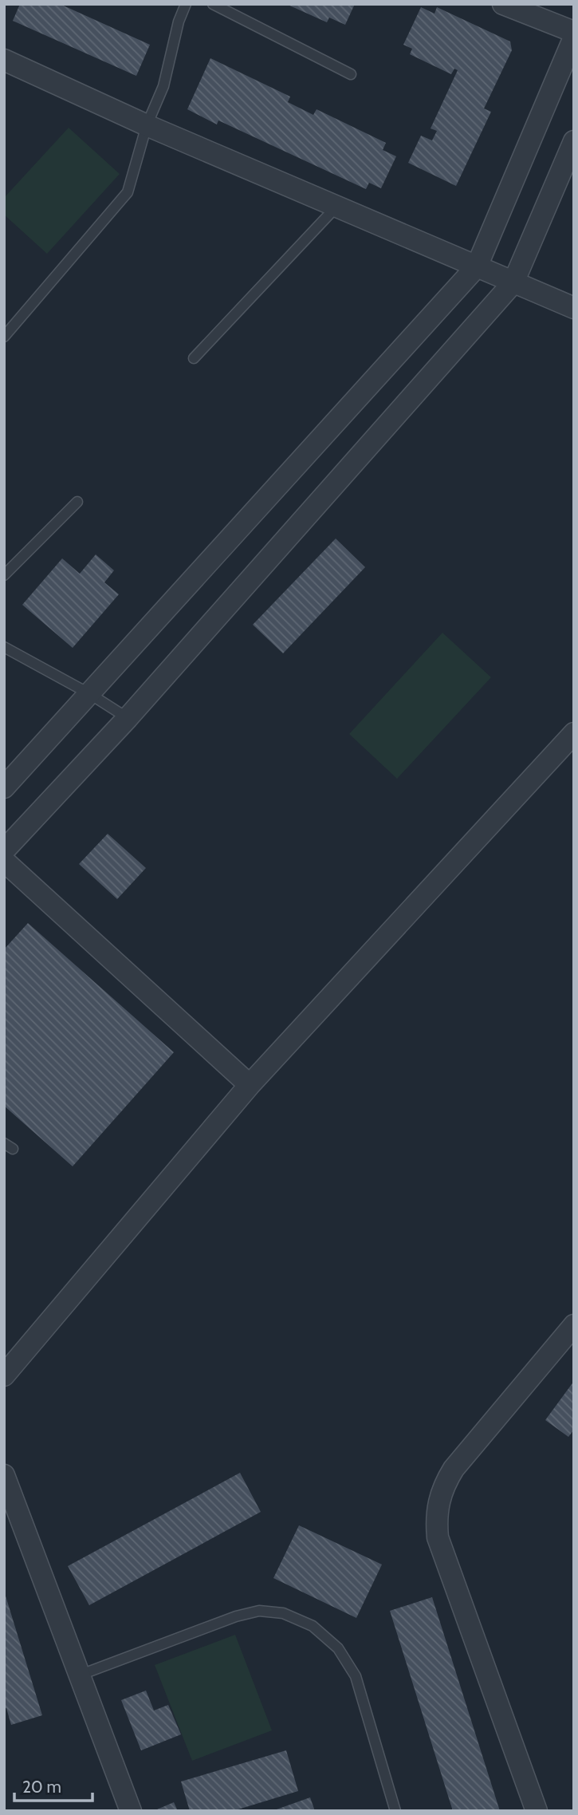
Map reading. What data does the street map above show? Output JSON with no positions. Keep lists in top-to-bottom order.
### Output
{
  "scale_bar": "20 m"
}
